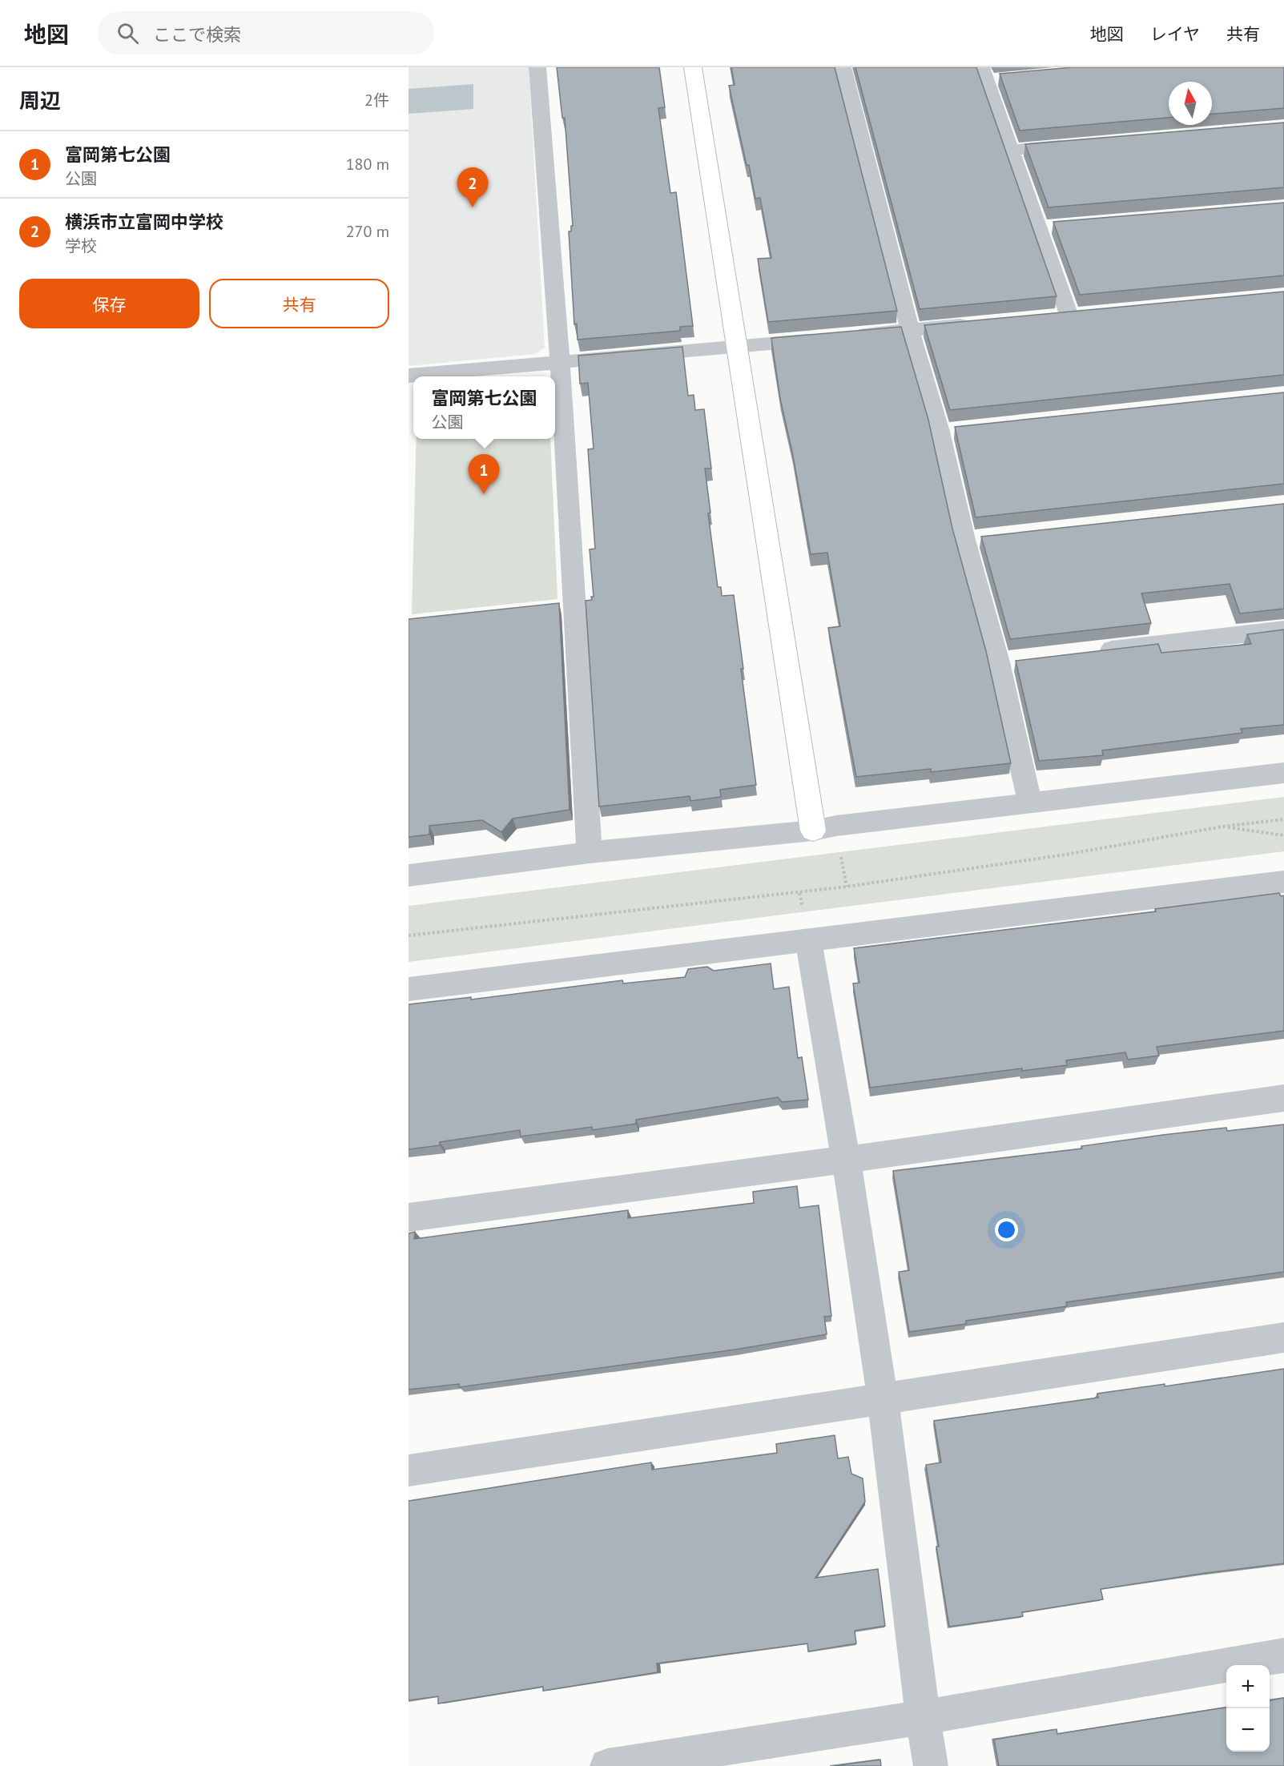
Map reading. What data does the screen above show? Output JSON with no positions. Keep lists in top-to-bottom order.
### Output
{
  "north": "top",
  "page": {
    "header": "地図",
    "search": "ここで検索",
    "nav": ["地図", "レイヤ", "共有"],
    "heading": ["周辺", "2件"],
    "list": [
      {
        "mark": "1",
        "name": "富岡第七公園",
        "note": "公園",
        "value": "180 m"
      },
      {
        "mark": "2",
        "name": "横浜市立富岡中学校",
        "note": "学校",
        "value": "270 m"
      }
    ],
    "pins": ["2", "1"],
    "buttons": ["保存", "共有"],
    "popup": ["富岡第七公園", "公園"],
    "map_buttons": ["+", "−"]
  }
}
